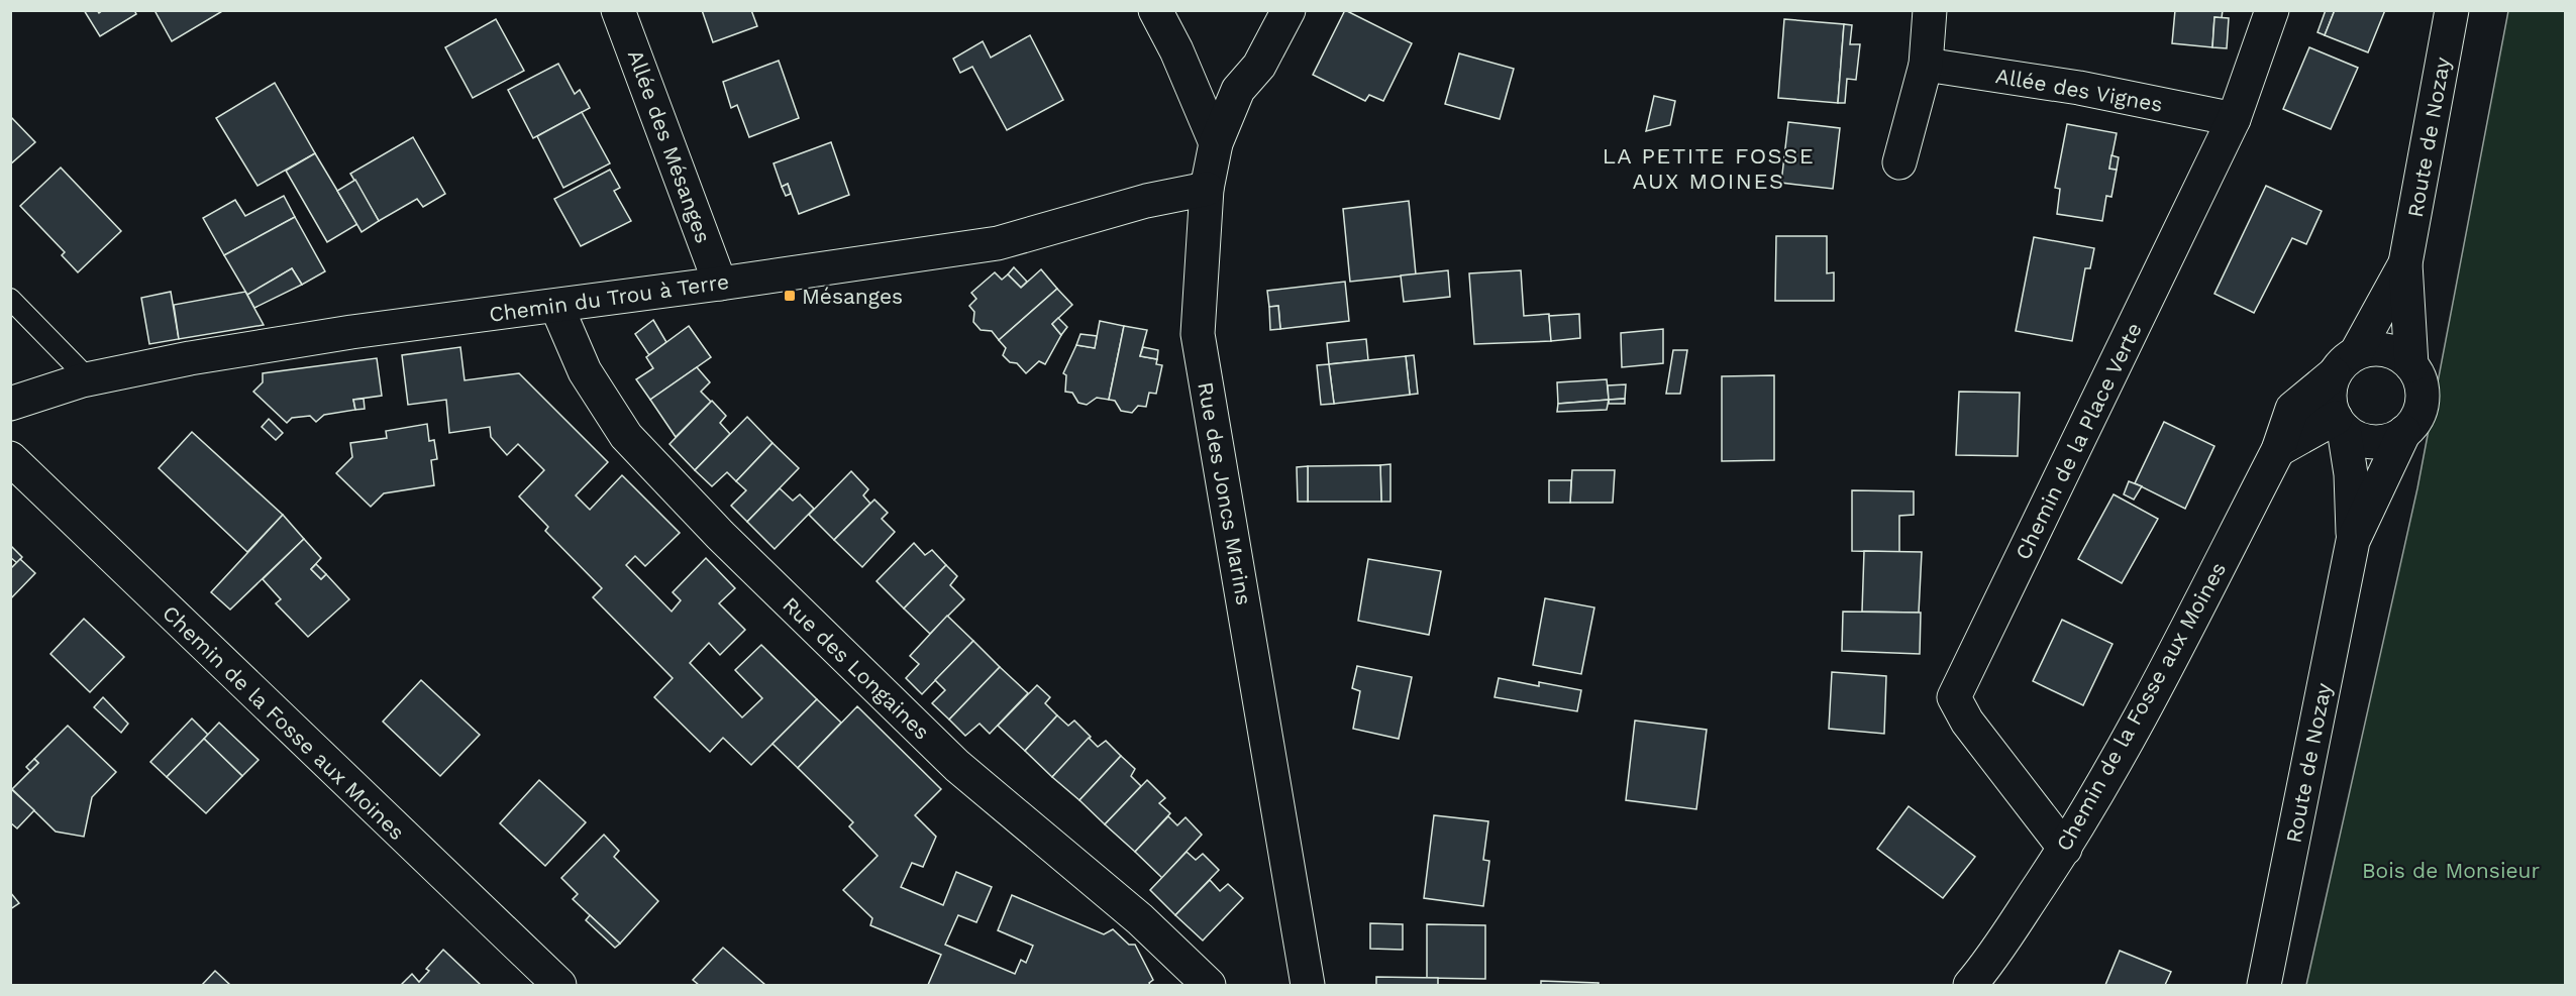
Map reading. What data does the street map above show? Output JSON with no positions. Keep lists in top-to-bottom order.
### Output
{
  "streets": {
    "street": [
      "Allée des Vignes",
      "Route de Nozay",
      "Allée des Mésanges",
      "Chemin du Trou à Terre",
      "Chemin de la Place Verte",
      "Rue des Joncs Marins",
      "Rue des Longaines",
      "Chemin de la Fosse aux Moines"
    ]
  },
  "crossings": [
    ["Allée des Vignes", "Chemin de la Place Verte"],
    ["Route de Nozay", "Chemin de la Fosse aux Moines"],
    ["Allée des Mésanges", "Chemin du Trou à Terre"],
    ["Chemin du Trou à Terre", "Rue des Joncs Marins"],
    ["Chemin du Trou à Terre", "Rue des Longaines"],
    ["Chemin de la Place Verte", "Chemin de la Fosse aux Moines"]
  ],
  "districts": ["LA PETITE FOSSE AUX MOINES"],
  "parks": ["Bois de Monsieur"],
  "places": {
    "transit": ["Mésanges"]
  }
}
